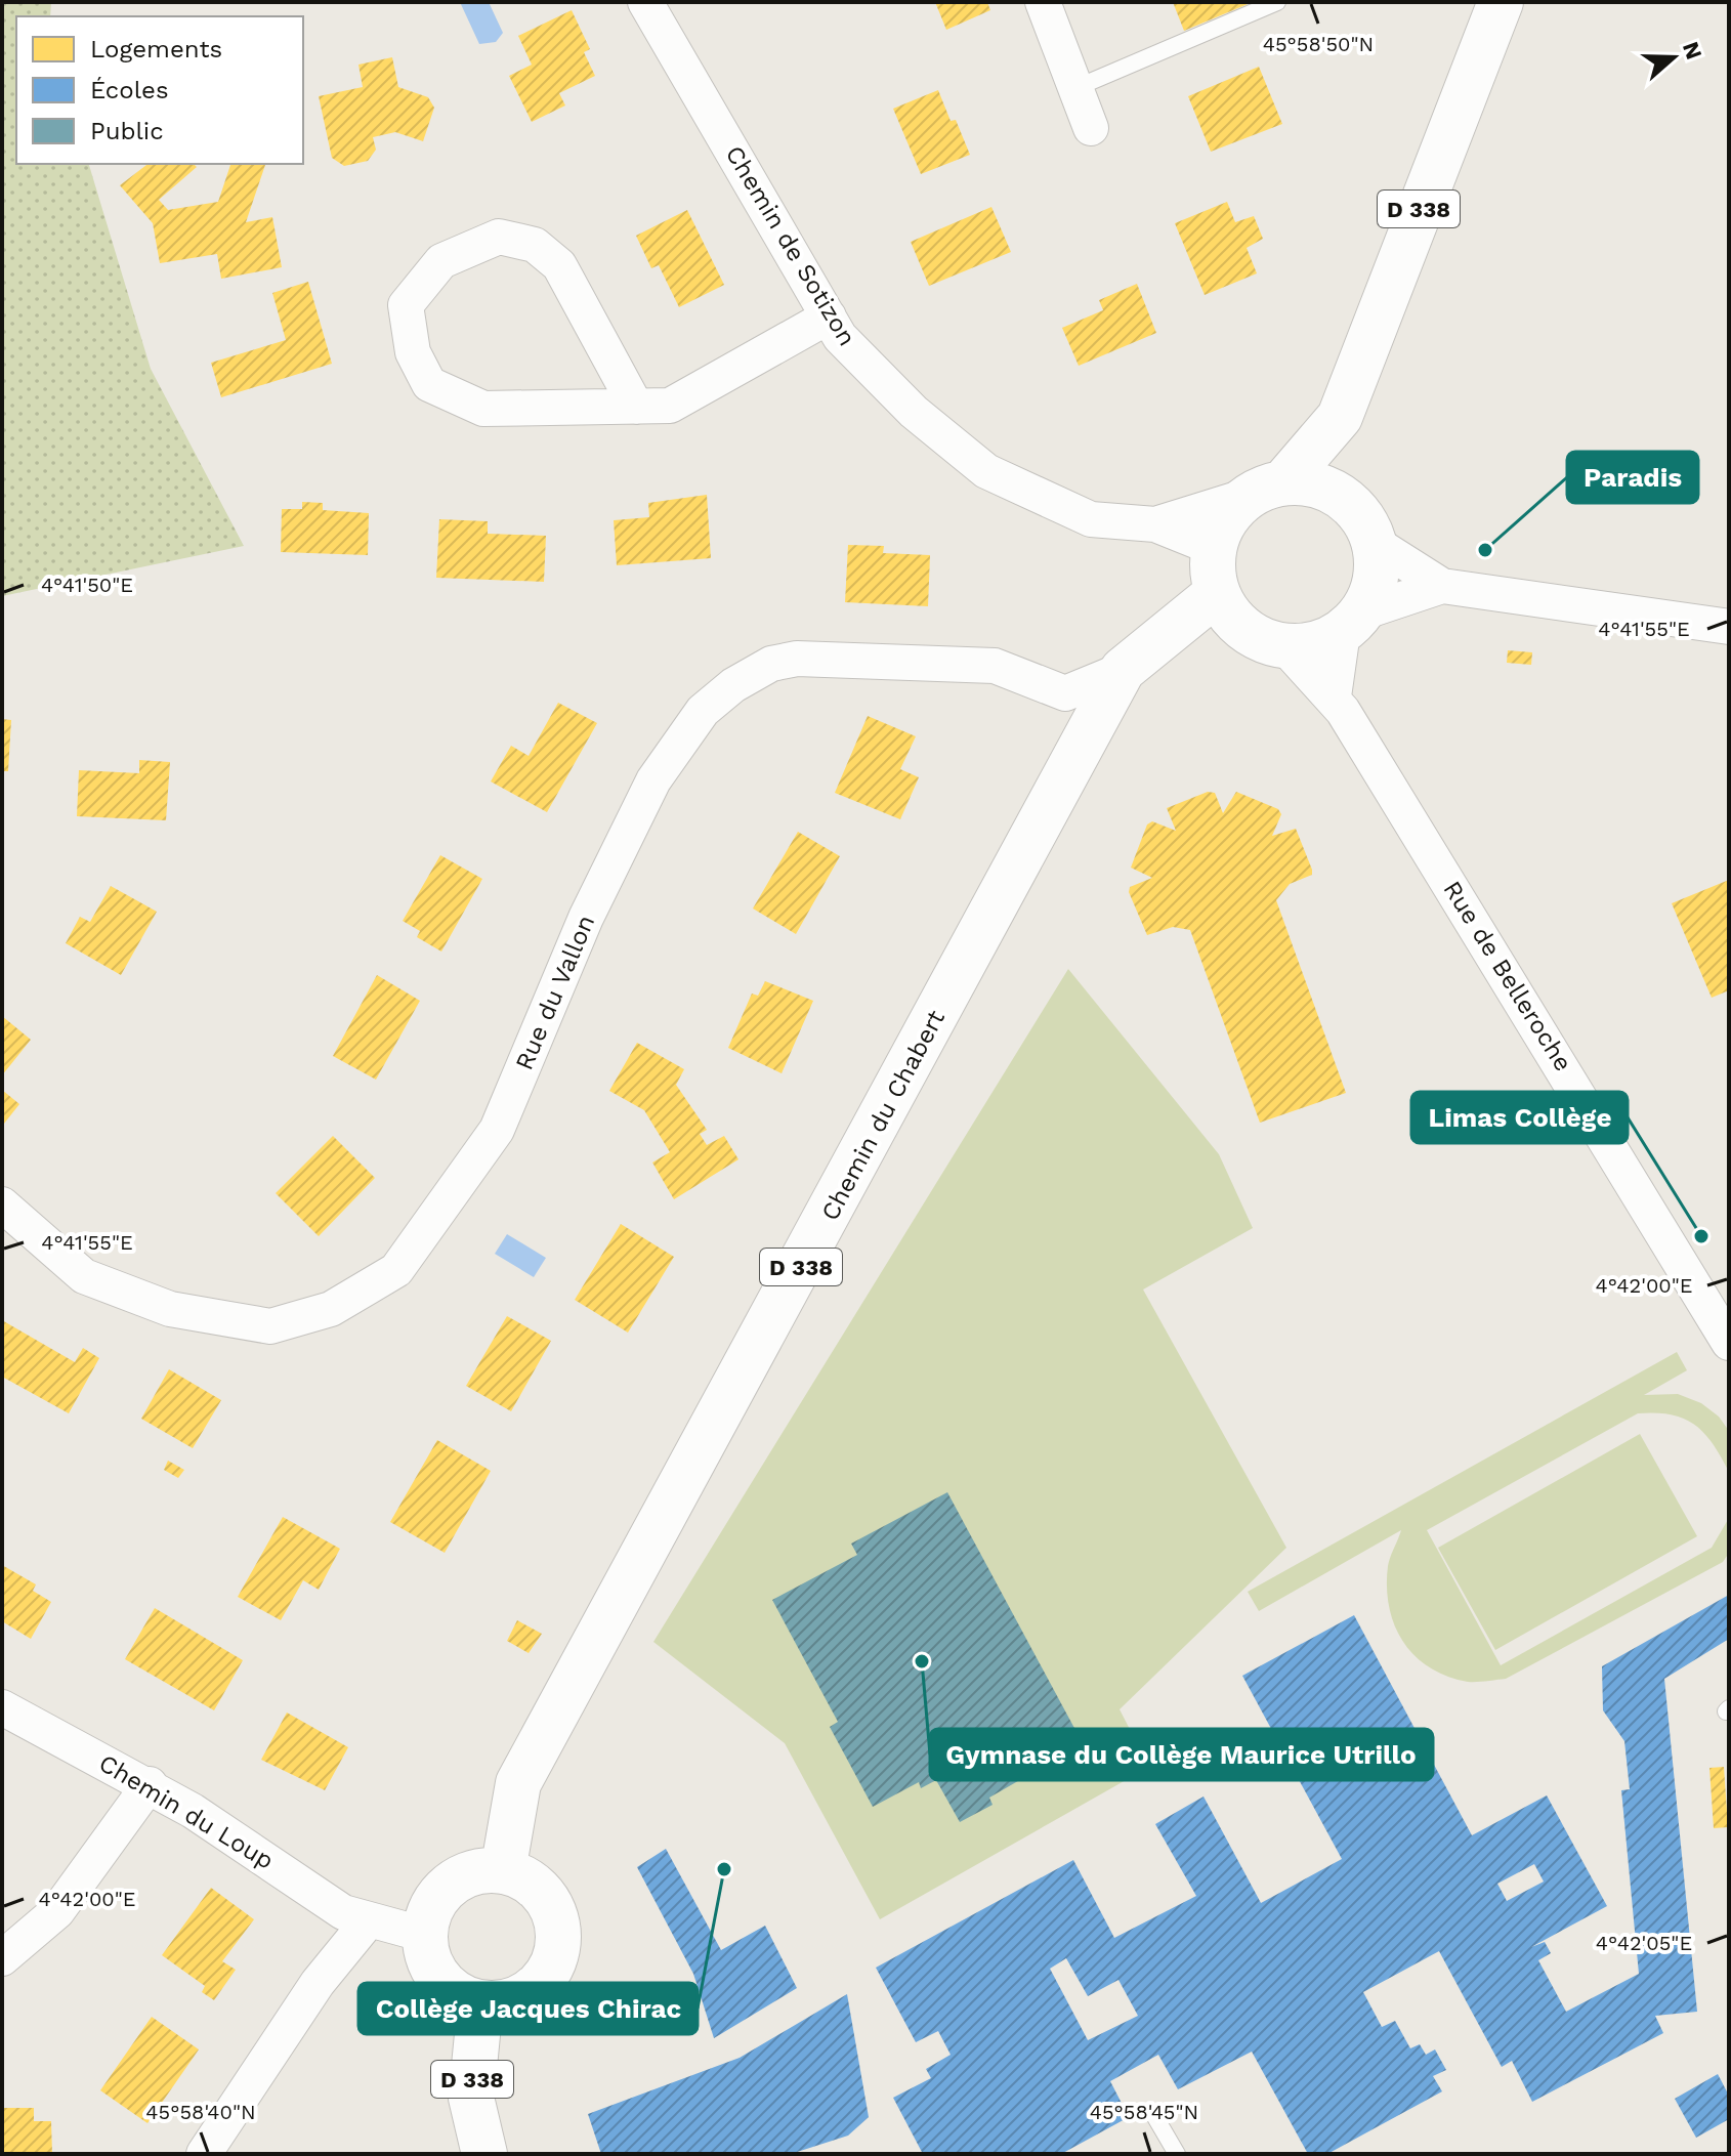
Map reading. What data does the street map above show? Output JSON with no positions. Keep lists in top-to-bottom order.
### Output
{
  "streets": {
    "main road": ["D 338", "Chemin du Chabert"],
    "street": [
      "Chemin de Sotizon",
      "Rue de Belleroche",
      "Rue du Vallon",
      "Chemin du Loup"
    ]
  },
  "crossings": [
    ["D 338", "Chemin de Sotizon"],
    ["D 338", "Rue de Belleroche"],
    ["D 338", "Chemin du Chabert"],
    ["D 338", "Chemin du Loup"],
    ["Chemin de Sotizon", "Rue de Belleroche"],
    ["Chemin de Sotizon", "Chemin du Chabert"],
    ["Rue de Belleroche", "Chemin du Chabert"],
    ["Rue du Vallon", "Chemin du Chabert"],
    ["Chemin du Chabert", "Chemin du Loup"]
  ],
  "places": [
    "Paradis",
    "Limas Collège",
    "Gymnase du Collège Maurice Utrillo",
    "Collège Jacques Chirac"
  ],
  "legend": ["Logements", "Écoles", "Public"],
  "north": "right",
  "coordinates": [
    "45°58'50\"N",
    "4°41'50\"E",
    "4°41'55\"E",
    "4°42'00\"E",
    "4°42'05\"E",
    "45°58'40\"N",
    "45°58'45\"N"
  ]
}
